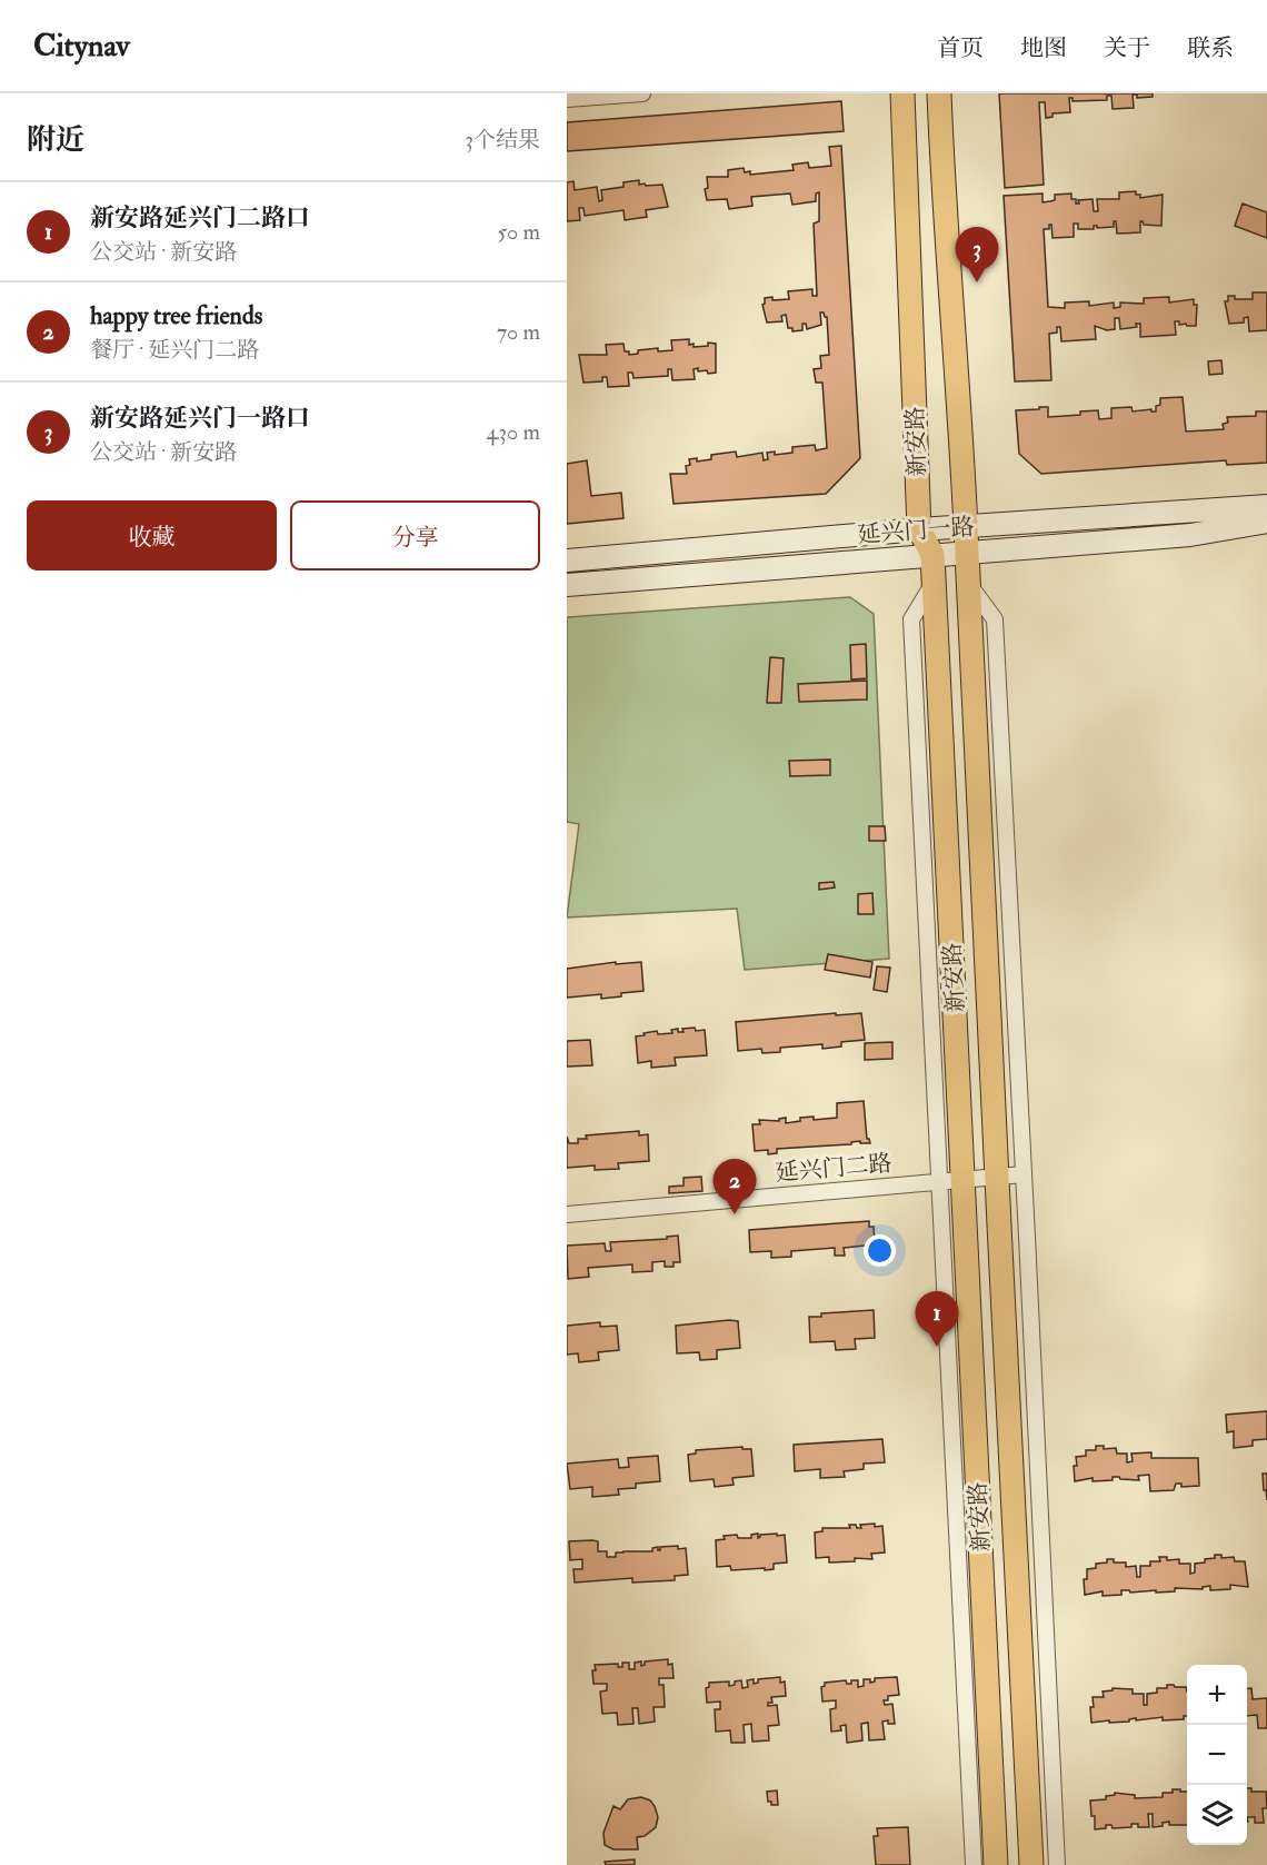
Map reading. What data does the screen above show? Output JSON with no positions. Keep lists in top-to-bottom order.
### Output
{
  "streets": {
    "main road": ["新安路"],
    "street": ["延兴门一路", "延兴门二路"]
  },
  "crossings": [
    ["新安路", "延兴门一路"],
    ["新安路", "延兴门二路"]
  ],
  "page": {
    "header": "Citynav",
    "nav": [
      "首页",
      "地图",
      "关于",
      "联系"
    ],
    "heading": ["附近", "3个结果"],
    "list": [
      {
        "mark": "1",
        "name": "新安路延兴门二路口",
        "note": "公交站 · 新安路",
        "value": "50 m"
      },
      {
        "mark": "2",
        "name": "happy tree friends",
        "note": "餐厅 · 延兴门二路",
        "value": "70 m"
      },
      {
        "mark": "3",
        "name": "新安路延兴门一路口",
        "note": "公交站 · 新安路",
        "value": "430 m"
      }
    ],
    "pins": ["3", "2", "1"],
    "buttons": ["收藏", "分享"],
    "map_buttons": ["+", "−"]
  }
}
